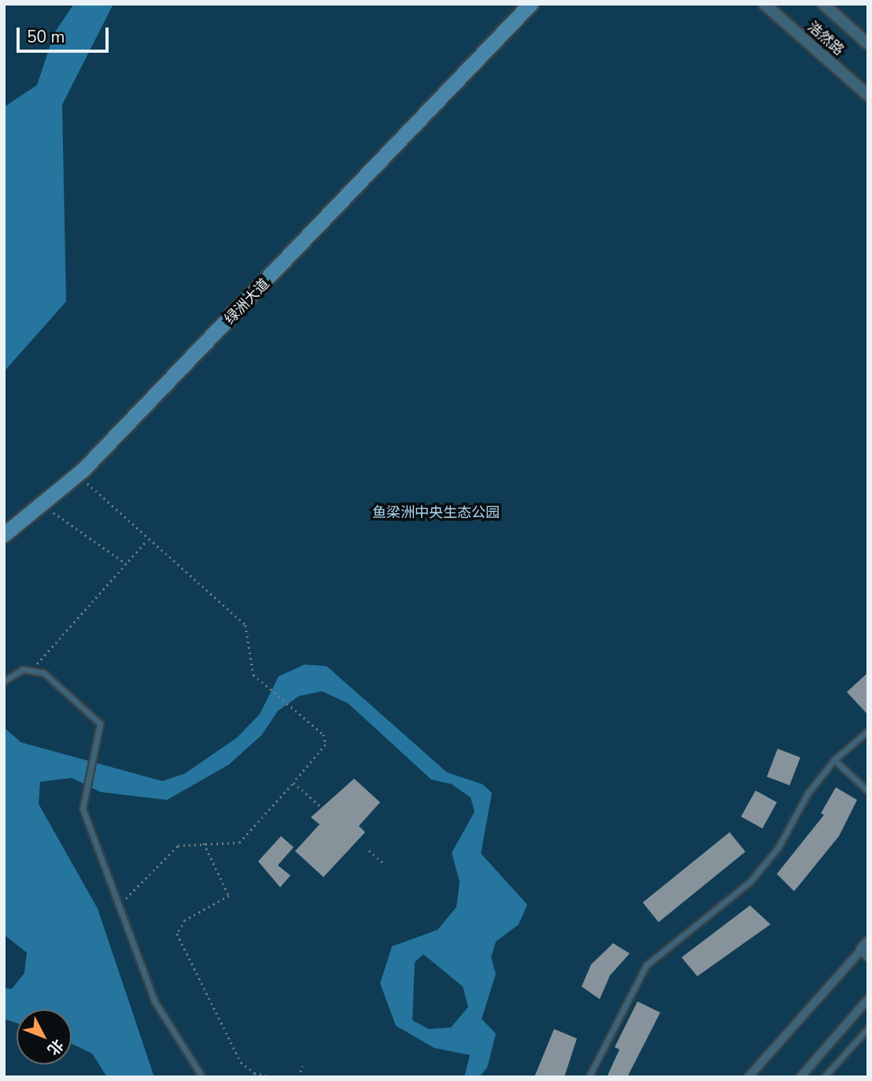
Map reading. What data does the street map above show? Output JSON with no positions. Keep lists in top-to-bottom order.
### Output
{
  "streets": {
    "main road": ["绿洲大道"],
    "street": ["浩然路"]
  },
  "parks": ["鱼梁洲中央生态公园"],
  "scale_bar": "50 m",
  "north": "bottom right"
}
